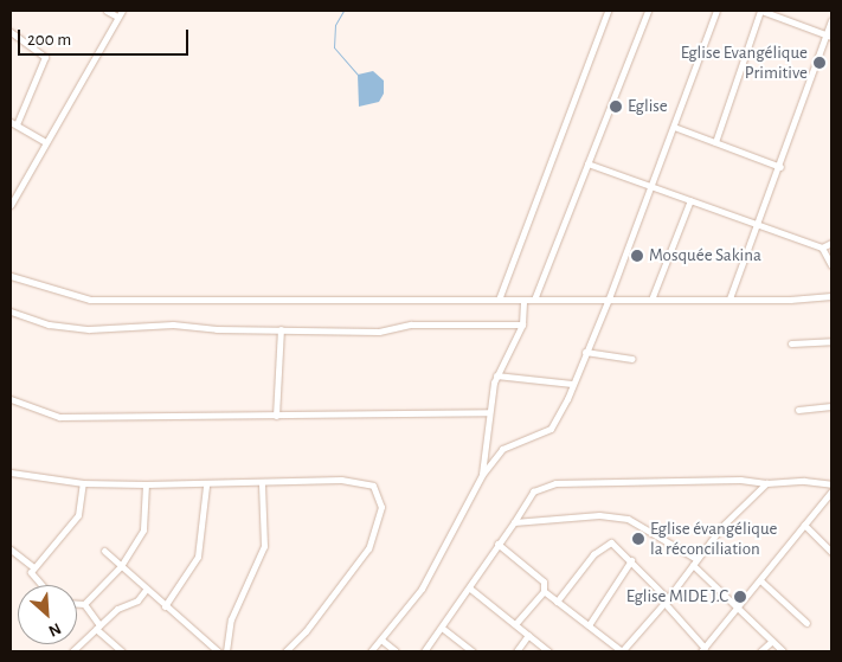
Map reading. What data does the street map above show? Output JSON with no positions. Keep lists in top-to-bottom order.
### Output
{
  "places": [
    "Eglise Evangélique Primitive",
    "Eglise",
    "Mosquée Sakina",
    "Eglise évangélique la réconciliation",
    "Eglise MIDE J.C"
  ],
  "scale_bar": "200 m",
  "north": "bottom right"
}
